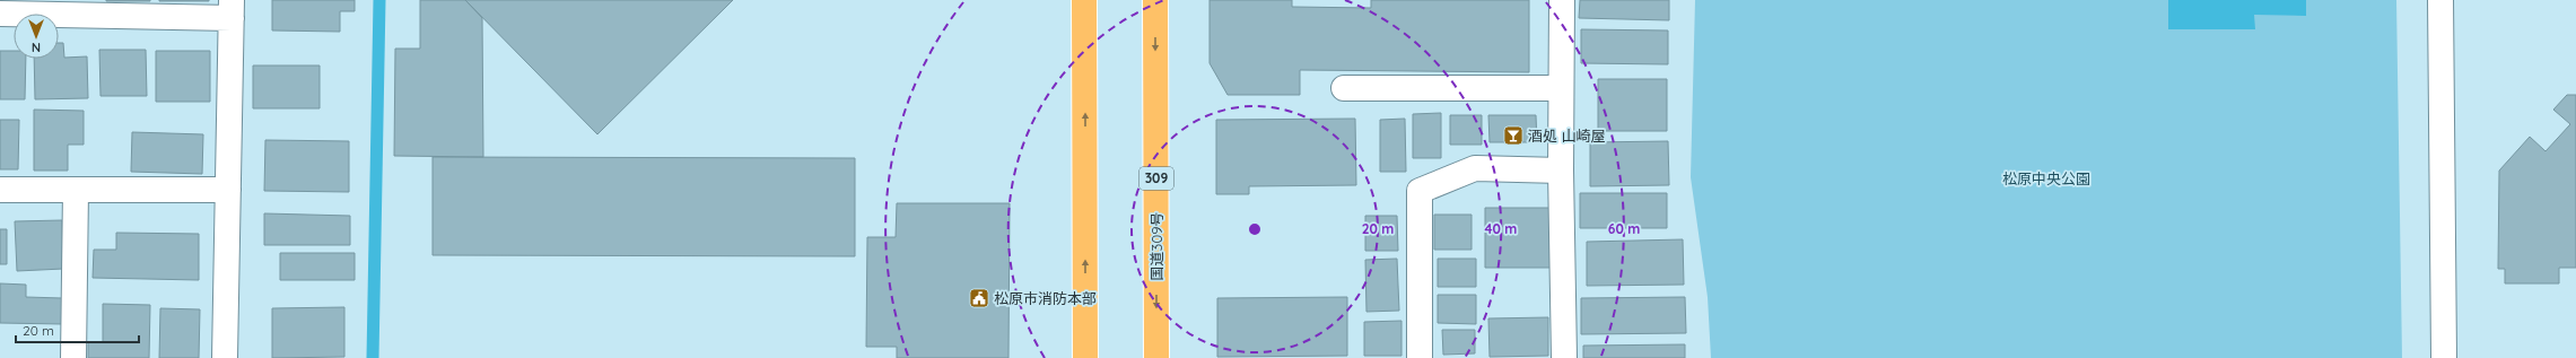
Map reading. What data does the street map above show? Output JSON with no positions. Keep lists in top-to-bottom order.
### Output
{
  "streets": {
    "highway": ["309", "国道309号"]
  },
  "parks": ["松原中央公園"],
  "places": {
    "bar": ["酒処 山崎屋"],
    "public building": ["松原市消防本部"]
  },
  "scale_bar": "20 m",
  "north": "bottom",
  "rings": ["20 m", "40 m", "60 m"]
}
